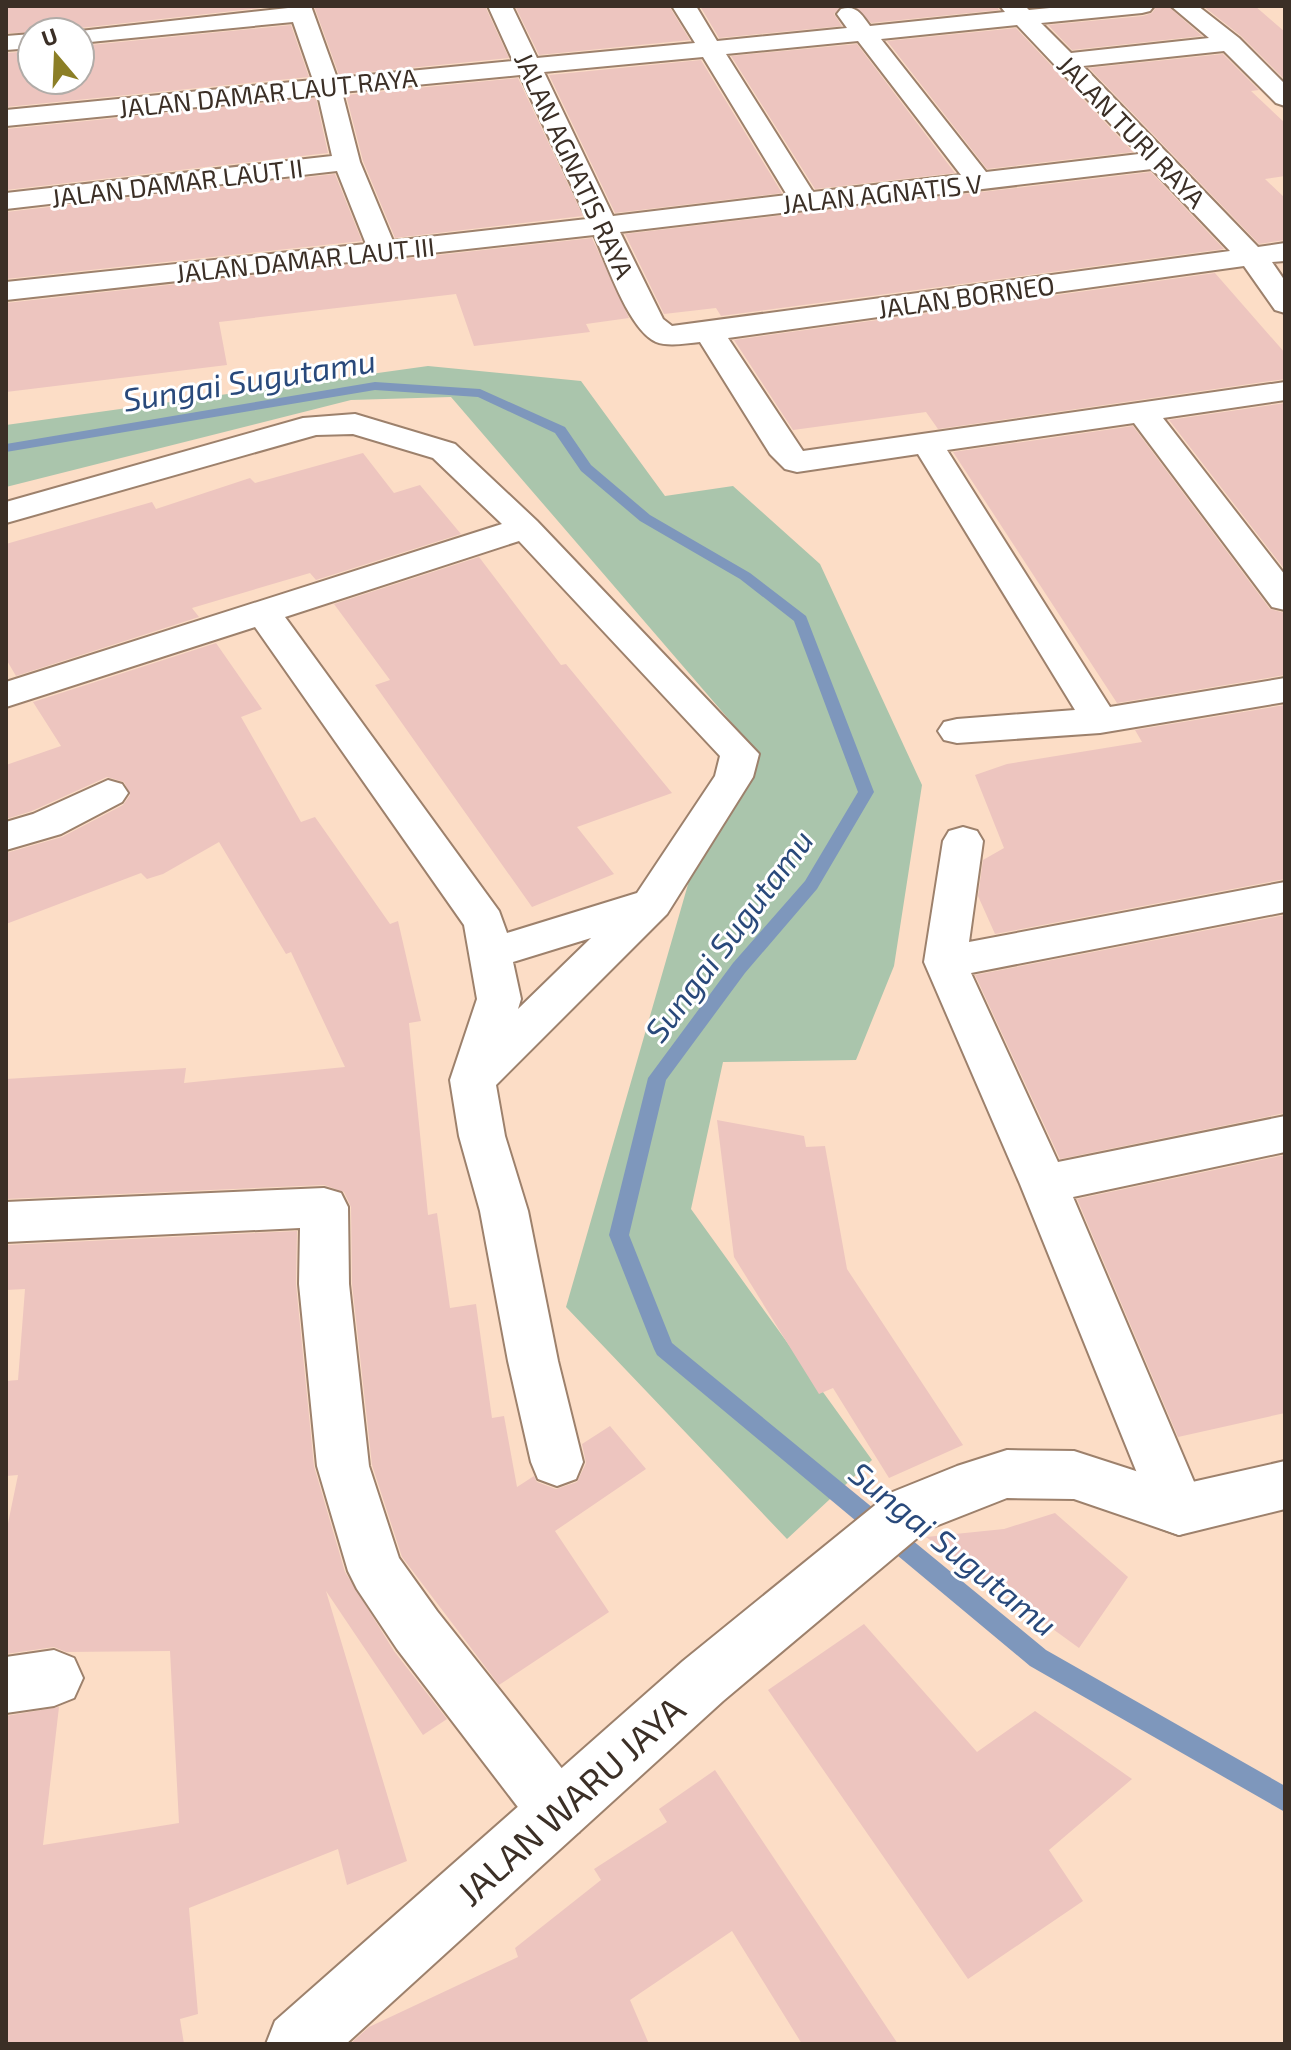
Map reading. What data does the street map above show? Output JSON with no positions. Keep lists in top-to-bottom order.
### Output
{
  "streets": {
    "street": [
      "JALAN DAMAR LAUT RAYA",
      "JALAN TURI RAYA",
      "JALAN AGNATIS RAYA",
      "JALAN DAMAR LAUT II",
      "JALAN AGNATIS V",
      "JALAN DAMAR LAUT III",
      "JALAN BORNEO",
      "JALAN WARU JAYA"
    ]
  },
  "crossings": [
    ["JALAN DAMAR LAUT RAYA", "JALAN TURI RAYA"],
    ["JALAN DAMAR LAUT RAYA", "JALAN AGNATIS RAYA"],
    ["JALAN TURI RAYA", "JALAN AGNATIS V"],
    ["JALAN TURI RAYA", "JALAN BORNEO"],
    ["JALAN AGNATIS RAYA", "JALAN AGNATIS V"],
    ["JALAN AGNATIS RAYA", "JALAN DAMAR LAUT III"],
    ["JALAN AGNATIS RAYA", "JALAN BORNEO"],
    ["JALAN AGNATIS V", "JALAN DAMAR LAUT III"]
  ],
  "water": ["Sungai Sugutamu"],
  "north": "top"
}
